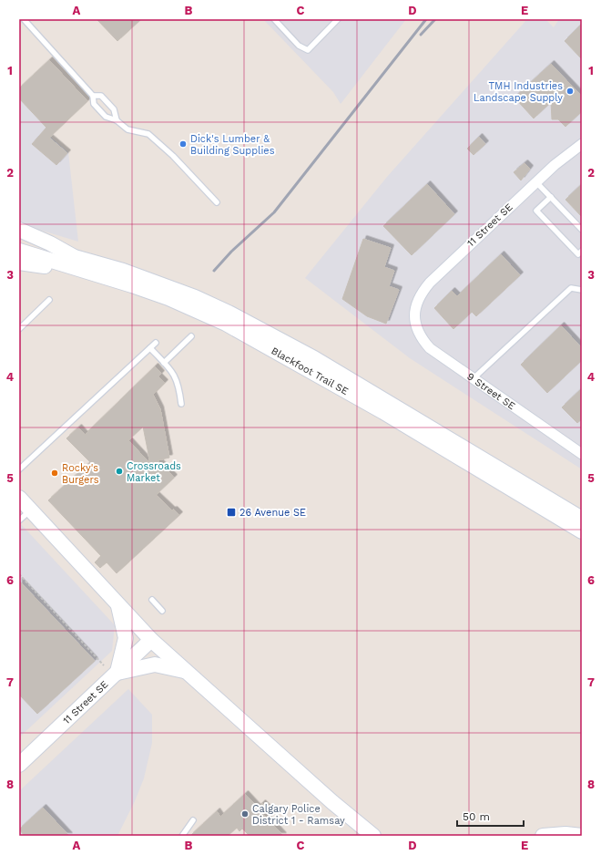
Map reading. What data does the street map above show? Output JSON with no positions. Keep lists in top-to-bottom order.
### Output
{
  "streets": {
    "main road": ["11 Street SE", "Blackfoot Trail SE"],
    "street": ["9 Street SE"]
  },
  "crossings": [
    ["11 Street SE", "9 Street SE"]
  ],
  "places": {
    "other": [
      "TMH Industries Landscape Supply",
      "Dick's Lumber & Building Supplies",
      "Crossroads Market",
      "Rocky's Burgers",
      "Calgary Police District 1 - Ramsay"
    ],
    "transit": ["26 Avenue SE"]
  },
  "scale_bar": "50 m",
  "grid": {
    "columns": [
      "A",
      "B",
      "C",
      "D",
      "E"
    ],
    "rows": [
      "1",
      "2",
      "3",
      "4",
      "5",
      "6",
      "7",
      "8"
    ]
  }
}
